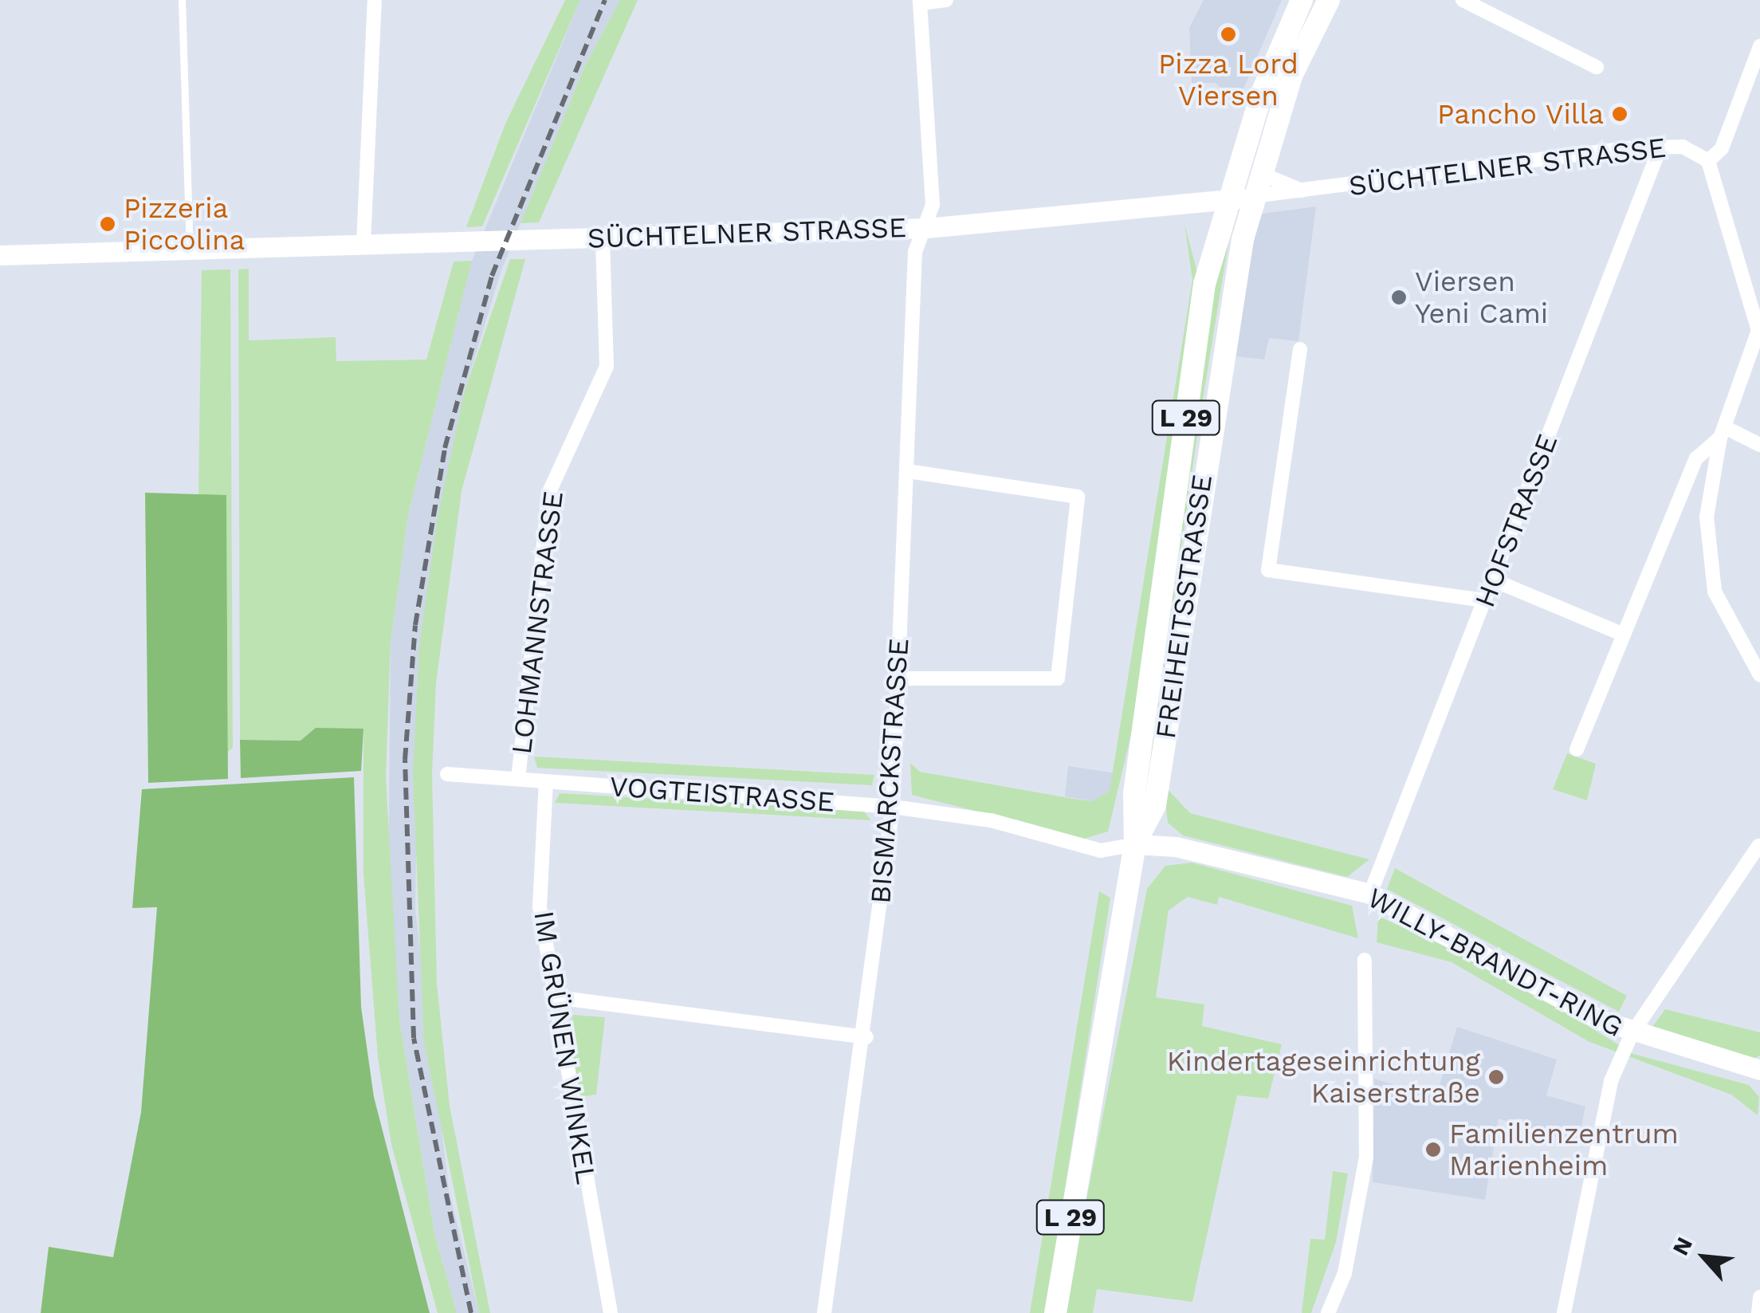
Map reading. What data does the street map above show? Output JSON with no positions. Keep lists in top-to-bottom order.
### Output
{
  "streets": {
    "main road": [
      "SÜCHTELNER STRASSE",
      "L 29",
      "FREIHEITSSTRASSE",
      "WILLY-BRANDT-RING"
    ],
    "street": [
      "HOFSTRASSE",
      "LOHMANNSTRASSE",
      "BISMARCKSTRASSE",
      "VOGTEISTRASSE",
      "IM GRÜNEN WINKEL"
    ]
  },
  "crossings": [
    ["SÜCHTELNER STRASSE", "HOFSTRASSE"],
    ["SÜCHTELNER STRASSE", "FREIHEITSSTRASSE"],
    ["SÜCHTELNER STRASSE", "LOHMANNSTRASSE"],
    ["SÜCHTELNER STRASSE", "BISMARCKSTRASSE"],
    ["HOFSTRASSE", "WILLY-BRANDT-RING"],
    ["FREIHEITSSTRASSE", "VOGTEISTRASSE"],
    ["FREIHEITSSTRASSE", "WILLY-BRANDT-RING"],
    ["LOHMANNSTRASSE", "VOGTEISTRASSE"],
    ["BISMARCKSTRASSE", "VOGTEISTRASSE"],
    ["VOGTEISTRASSE", "WILLY-BRANDT-RING"],
    ["VOGTEISTRASSE", "IM GRÜNEN WINKEL"]
  ],
  "places": [
    "Pizza Lord Viersen",
    "Pancho Villa",
    "Pizzeria Piccolina",
    "Viersen Yeni Cami",
    "Kindertageseinrichtung Kaiserstraße",
    "Familienzentrum Marienheim"
  ],
  "north": "top left"
}
